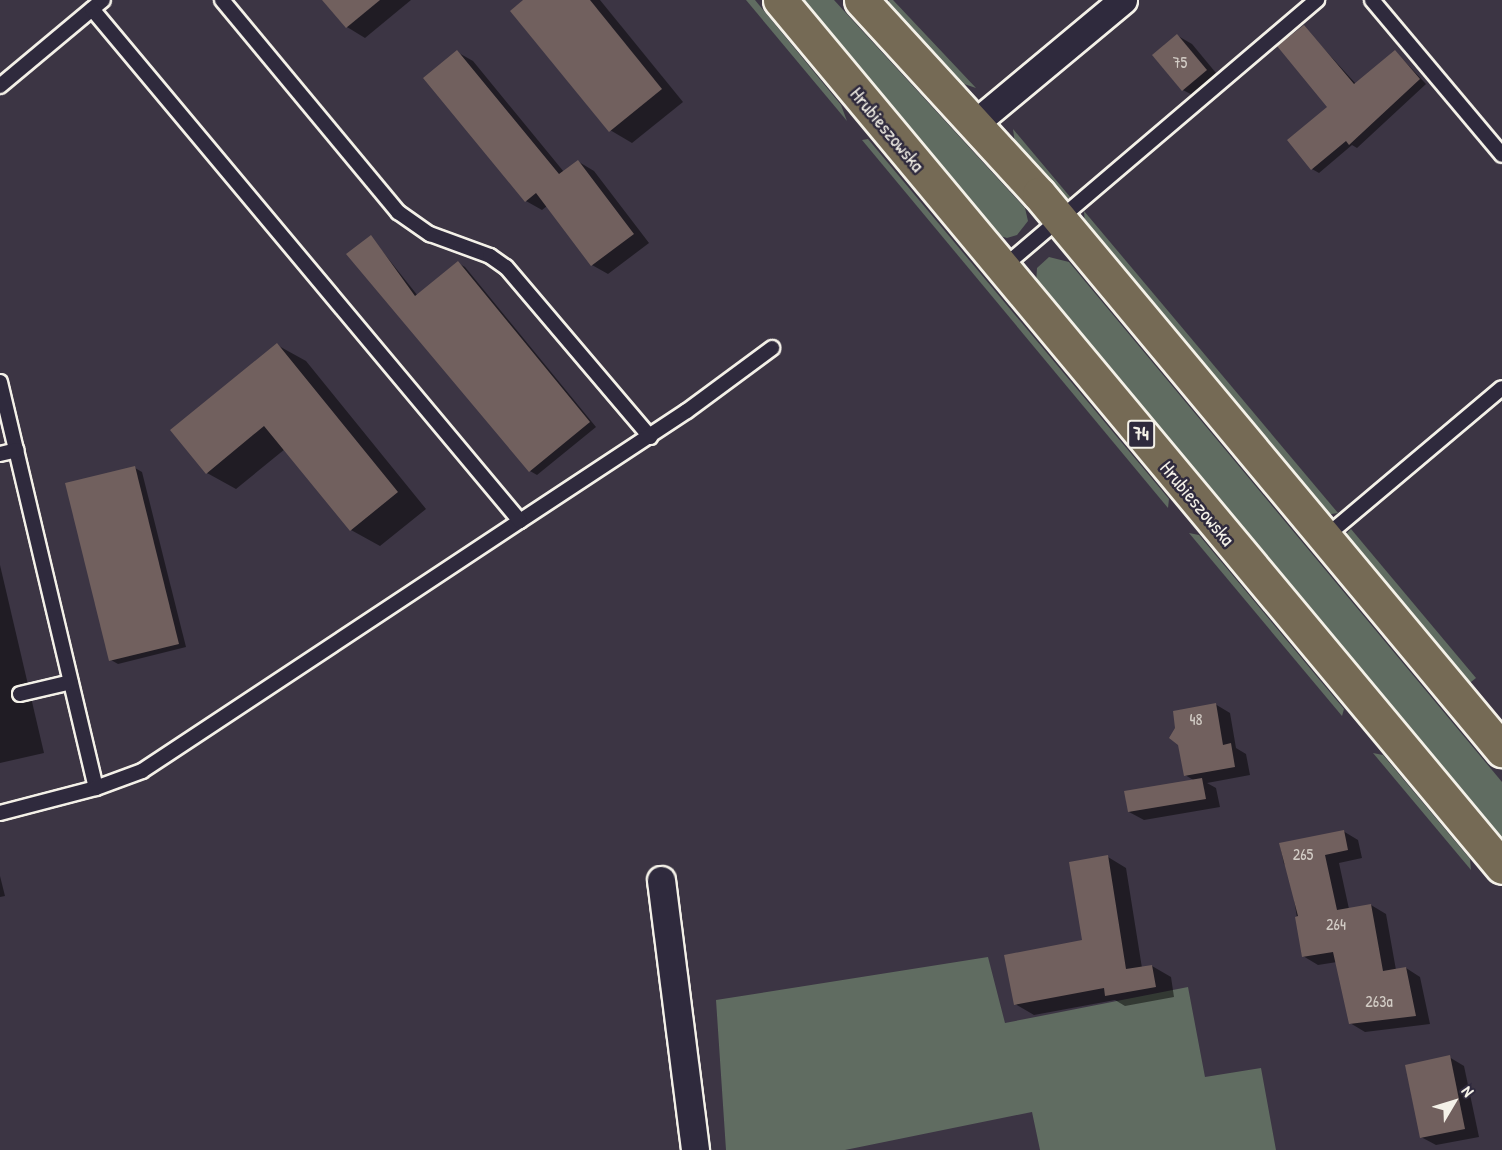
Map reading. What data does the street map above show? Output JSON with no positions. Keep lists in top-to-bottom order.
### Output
{
  "streets": {
    "main road": ["Hrubieszowska", "74"]
  },
  "house_numbers": [
    "75",
    "48",
    "265",
    "264",
    "263a"
  ],
  "north": "top right"
}
